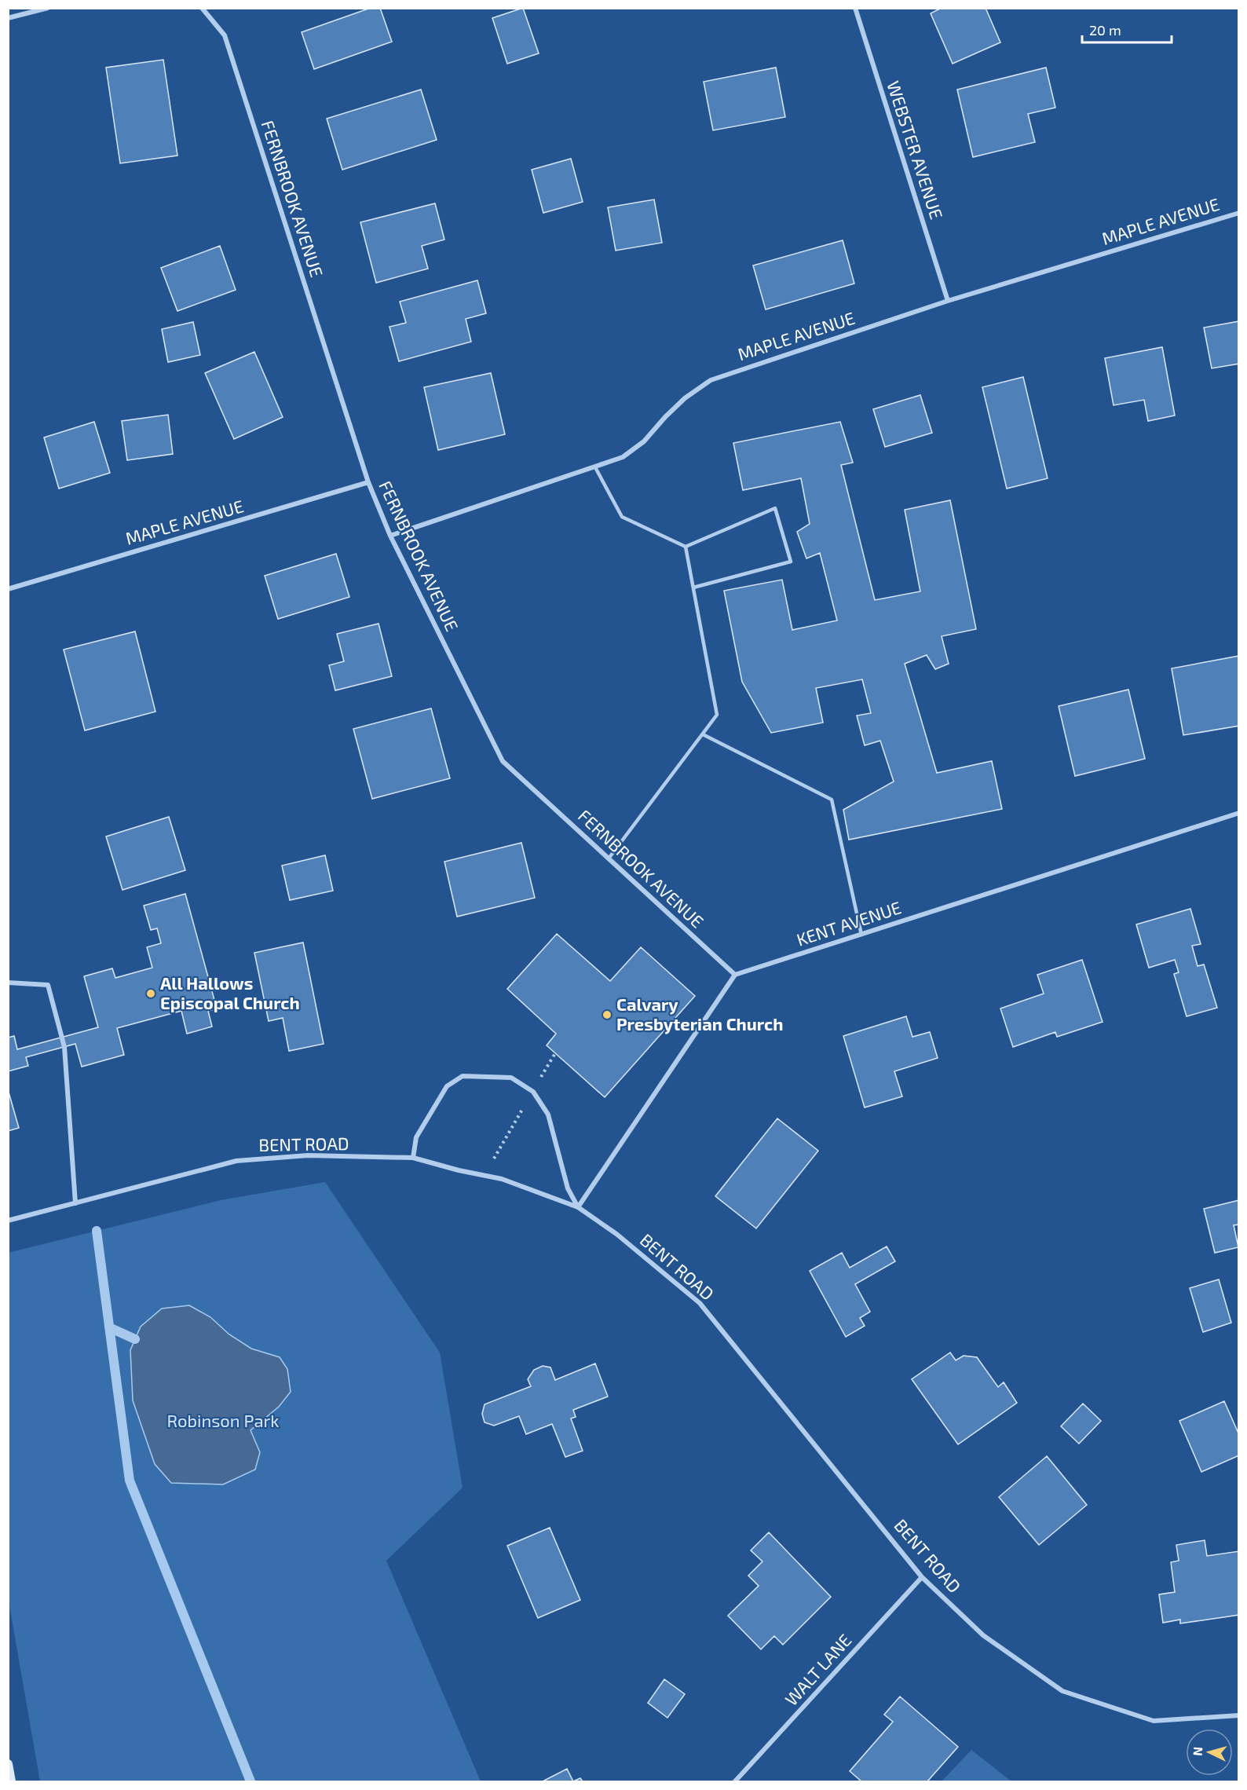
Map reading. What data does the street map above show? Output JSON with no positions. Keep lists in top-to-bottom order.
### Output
{
  "streets": {
    "street": [
      "WEBSTER AVENUE",
      "FERNBROOK AVENUE",
      "MAPLE AVENUE",
      "KENT AVENUE",
      "BENT ROAD",
      "WALT LANE"
    ]
  },
  "crossings": [
    ["WEBSTER AVENUE", "MAPLE AVENUE"],
    ["FERNBROOK AVENUE", "MAPLE AVENUE"],
    ["FERNBROOK AVENUE", "KENT AVENUE"],
    ["BENT ROAD", "WALT LANE"]
  ],
  "parks": ["Robinson Park"],
  "places": ["All Hallows Episcopal Church", "Calvary Presbyterian Church"],
  "scale_bar": "20 m",
  "north": "left"
}
